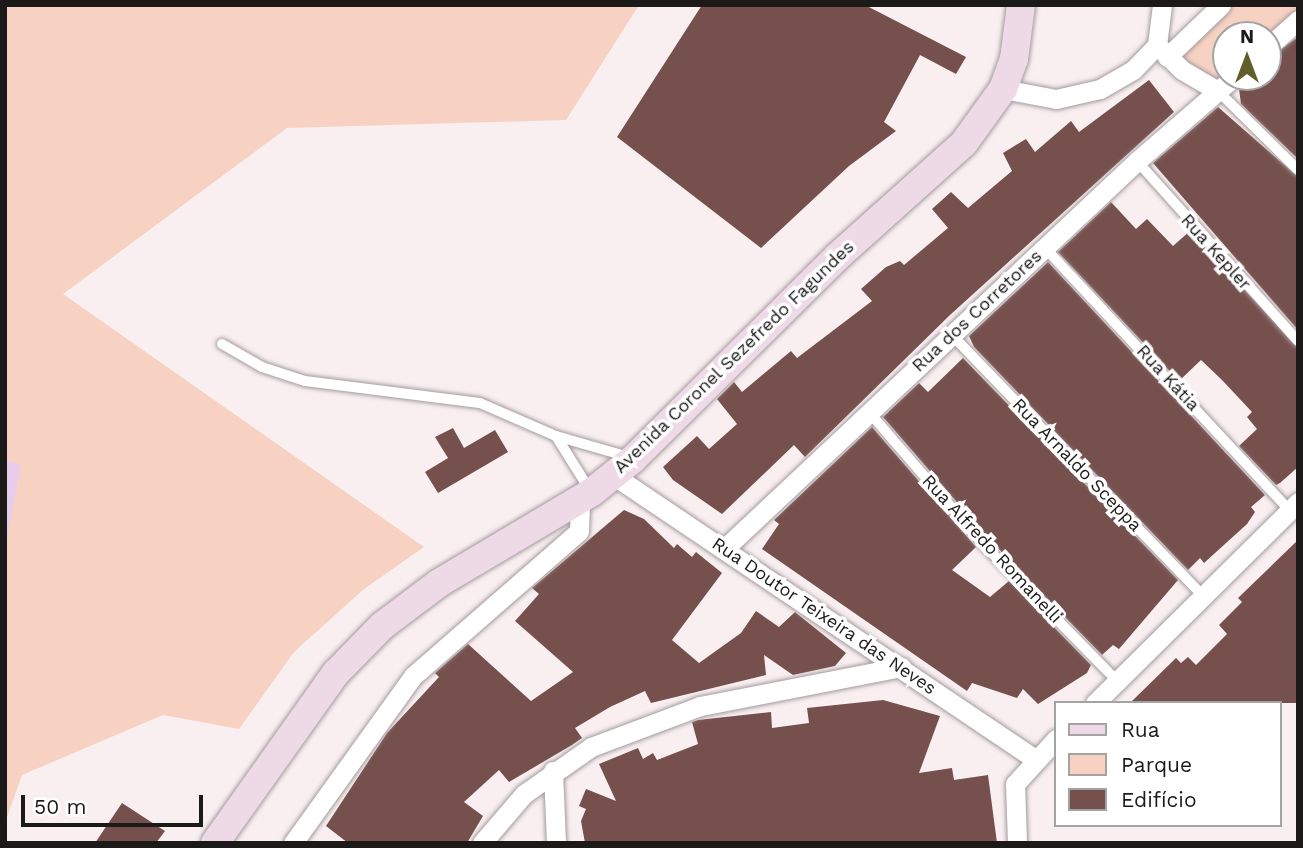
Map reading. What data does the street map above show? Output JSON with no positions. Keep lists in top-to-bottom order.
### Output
{
  "streets": {
    "main road": ["Avenida Coronel Sezefredo Fagundes"],
    "street": ["Rua dos Corretores", "Rua Doutor Teixeira das Neves"],
    "lane": [
      "Rua Kepler",
      "Rua Kátia",
      "Rua Arnaldo Sceppa",
      "Rua Alfredo Romanelli"
    ]
  },
  "crossings": [
    ["Rua Kepler", "Rua dos Corretores"],
    ["Rua dos Corretores", "Rua Kátia"],
    ["Rua dos Corretores", "Rua Arnaldo Sceppa"],
    ["Rua dos Corretores", "Rua Alfredo Romanelli"],
    ["Rua dos Corretores", "Rua Doutor Teixeira das Neves"],
    ["Avenida Coronel Sezefredo Fagundes", "Rua Doutor Teixeira das Neves"]
  ],
  "legend": ["Rua", "Parque", "Edifício"],
  "scale_bar": "50 m",
  "north": "top"
}
